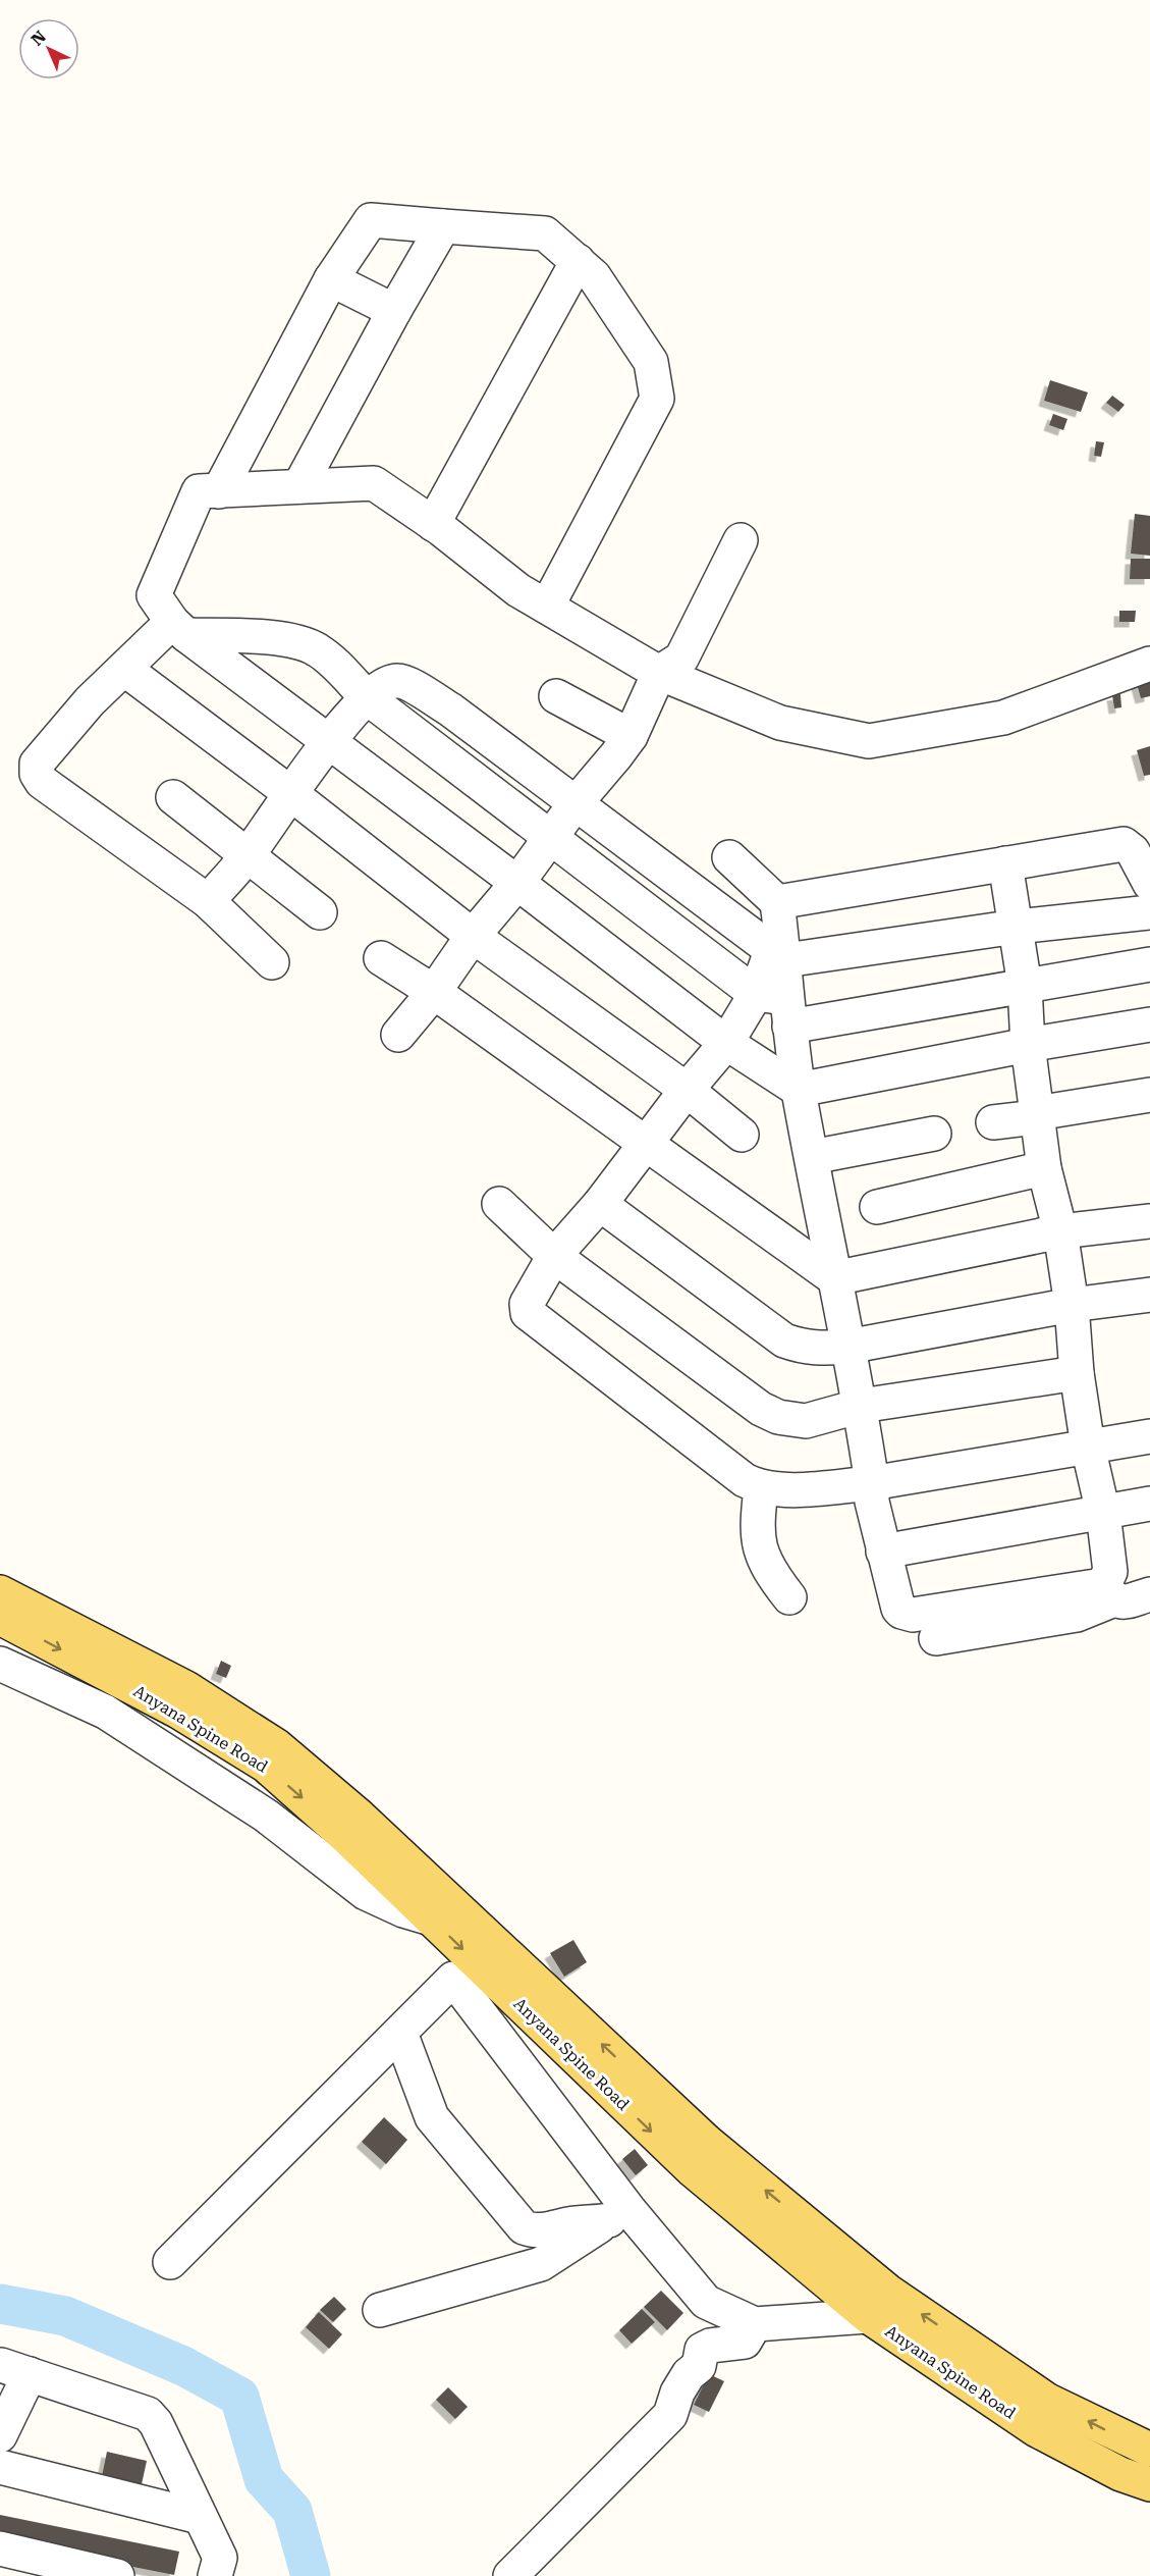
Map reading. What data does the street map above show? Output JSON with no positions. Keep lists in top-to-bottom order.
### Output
{
  "streets": {
    "main road": ["Anyana Spine Road"]
  },
  "north": "top left"
}
